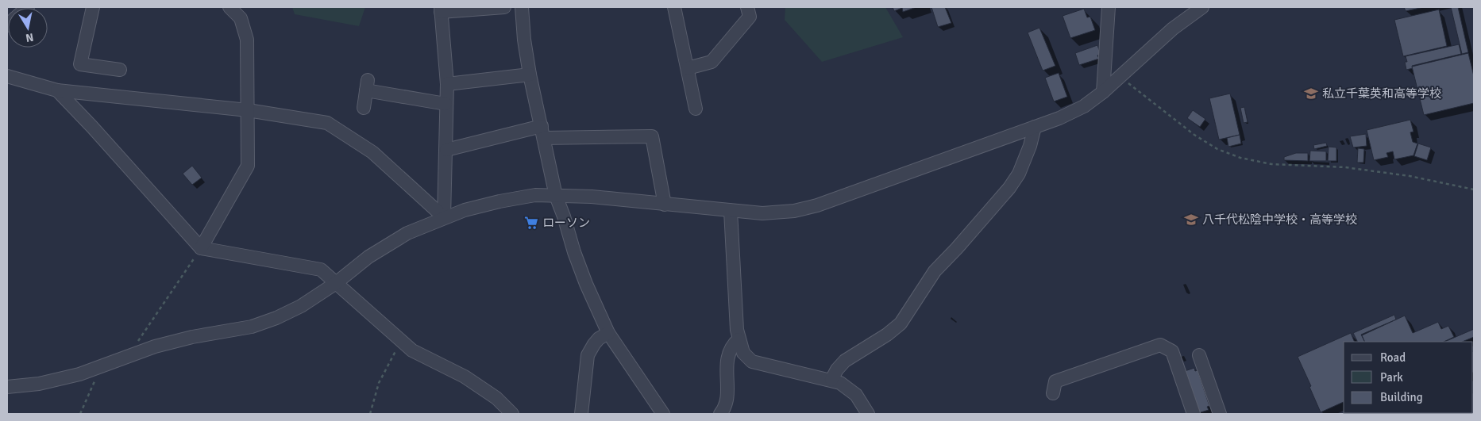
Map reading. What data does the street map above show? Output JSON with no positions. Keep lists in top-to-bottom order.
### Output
{
  "places": {
    "school or university": ["私立千葉英和高等学校", "八千代松陰中学校・高等学校"],
    "supermarket": ["ローソン"]
  },
  "legend": ["Road", "Park", "Building"],
  "north": "bottom"
}
